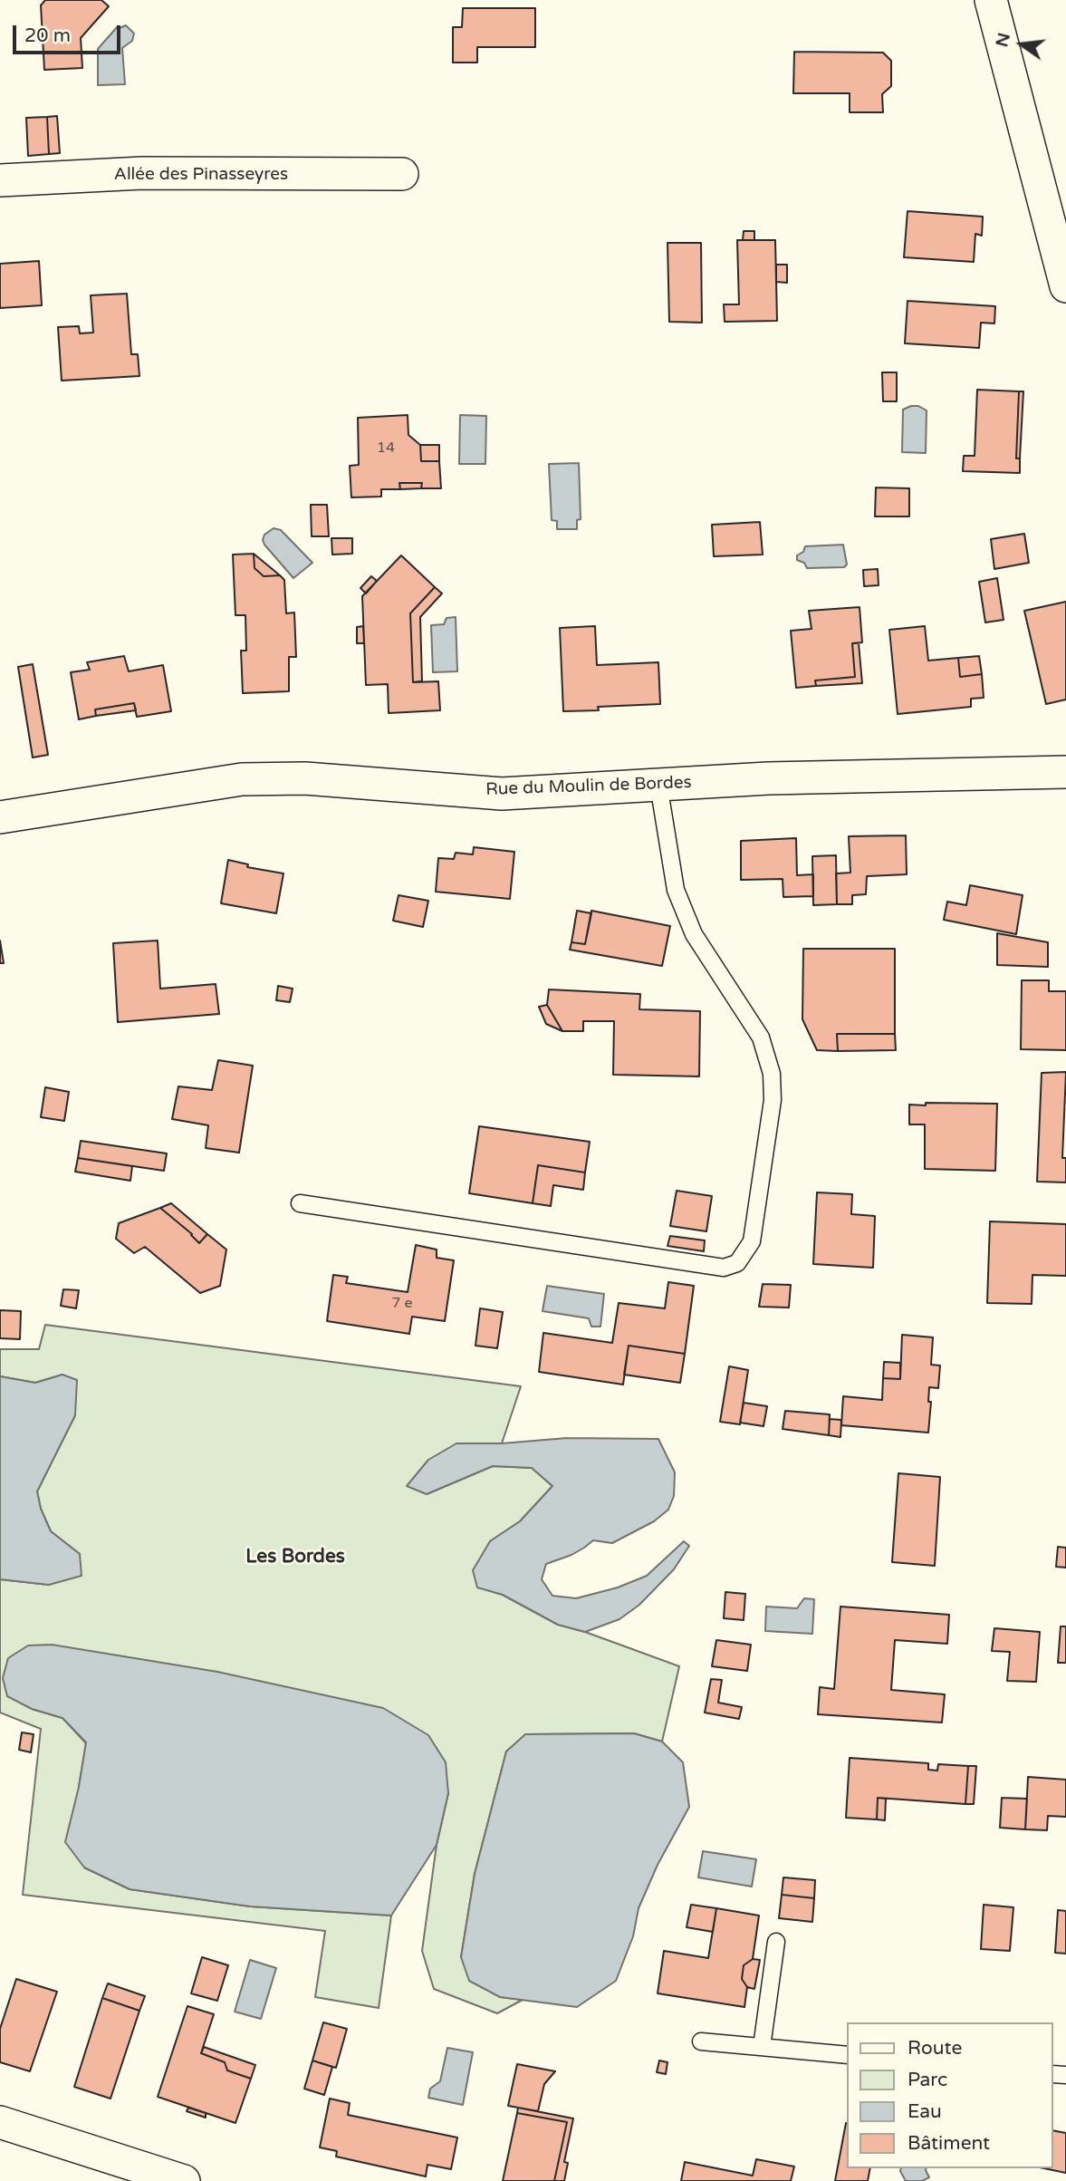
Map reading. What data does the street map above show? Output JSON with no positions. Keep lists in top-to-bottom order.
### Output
{
  "streets": {
    "street": ["Allée des Pinasseyres", "Rue du Moulin de Bordes"]
  },
  "districts": ["Les Bordes"],
  "house_numbers": ["14", "7 e"],
  "legend": [
    "Route",
    "Parc",
    "Eau",
    "Bâtiment"
  ],
  "scale_bar": "20 m",
  "north": "left"
}
